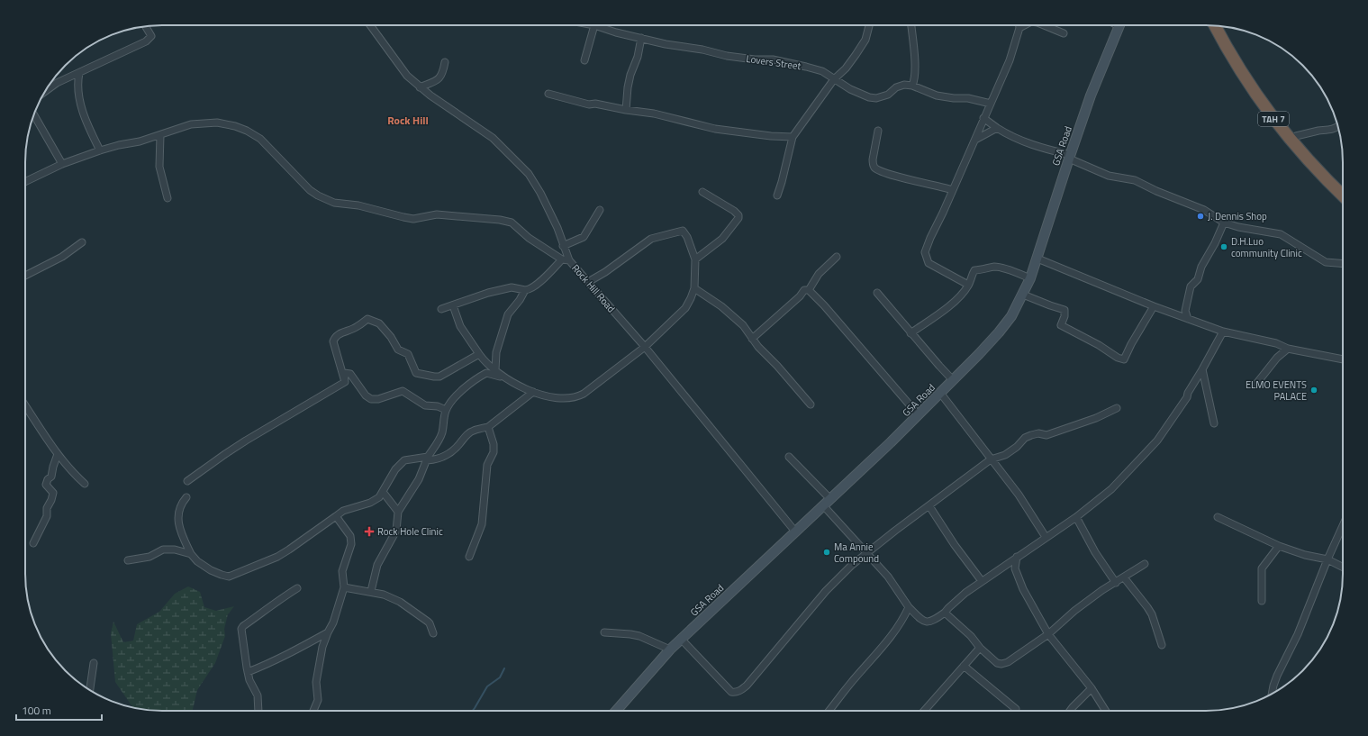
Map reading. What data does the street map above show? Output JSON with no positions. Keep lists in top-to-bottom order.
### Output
{
  "streets": {
    "highway": ["TAH 7"],
    "street": ["Lovers Street", "GSA Road", "Rock Hill Road"]
  },
  "crossings": [
    ["GSA Road", "Rock Hill Road"]
  ],
  "districts": ["Rock Hill"],
  "places": {
    "other": [
      "J. Dennis Shop",
      "D.H.Luo community Clinic",
      "ELMO EVENTS PALACE",
      "Ma Annie Compound"
    ],
    "health": ["Rock Hole Clinic"]
  },
  "scale_bar": "100 m"
}
